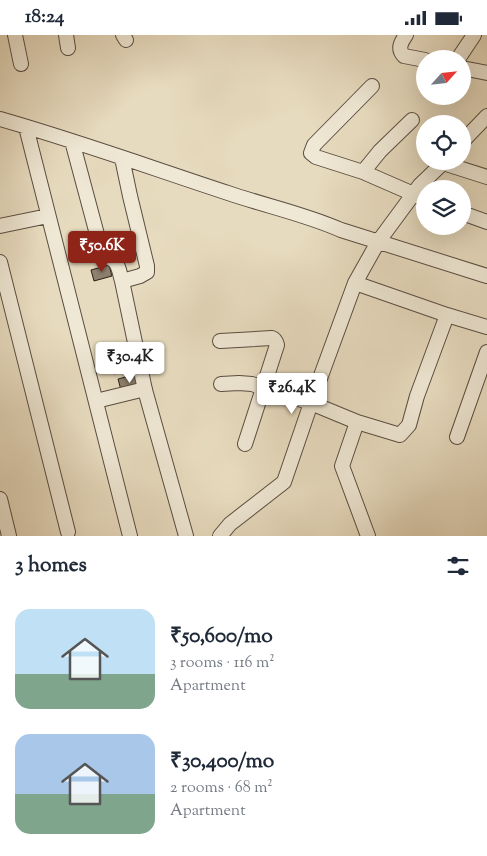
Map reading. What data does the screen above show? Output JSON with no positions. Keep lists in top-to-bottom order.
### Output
{
  "north": "top right",
  "page": {
    "status": "18:24",
    "price": ["₹50.6K", "₹30.4K", "₹26.4K"],
    "heading": "3 homes",
    "list": [
      {
        "name": "₹50,600/mo",
        "note": "3 rooms · 116 m² · Apartment"
      },
      {
        "name": "₹30,400/mo",
        "note": "2 rooms · 68 m² · Apartment"
      }
    ]
  }
}
